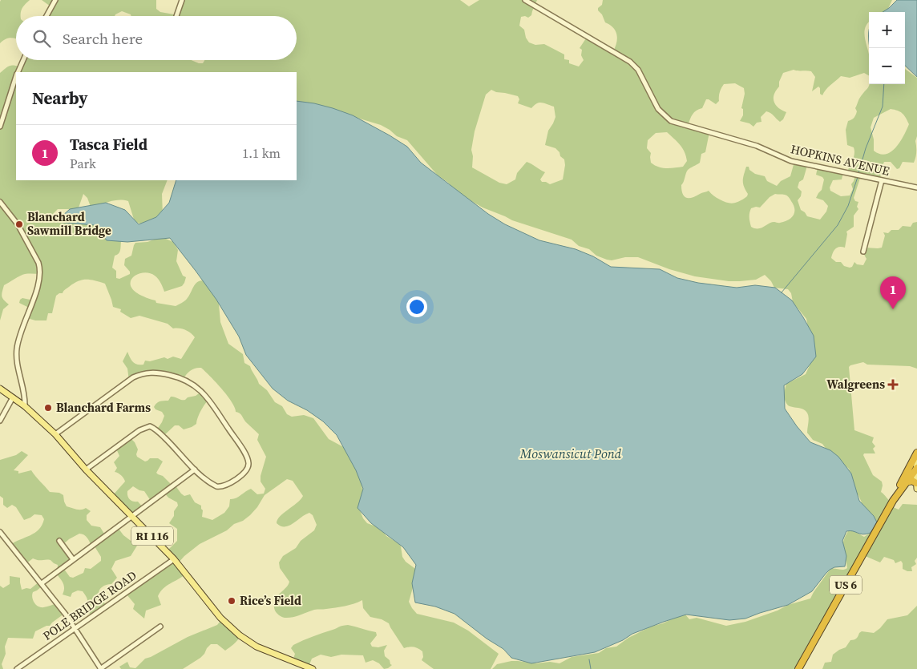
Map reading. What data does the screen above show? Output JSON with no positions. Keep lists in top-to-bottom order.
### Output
{
  "streets": {
    "highway": ["US 6"],
    "main road": ["RI 116"],
    "street": ["HOPKINS AVENUE", "POLE BRIDGE ROAD"]
  },
  "crossings": [
    ["RI 116", "POLE BRIDGE ROAD"]
  ],
  "water": ["Moswansicut Pond"],
  "places": {
    "other": ["Blanchard Sawmill Bridge", "Blanchard Farms", "Rice’s Field"],
    "health": ["Walgreens"]
  },
  "page": {
    "map_buttons": ["+", "−"],
    "search": "Search here",
    "heading": "Nearby",
    "list": [
      {
        "mark": "1",
        "name": "Tasca Field",
        "note": "Park",
        "value": "1.1 km"
      }
    ],
    "pins": "1"
  }
}
